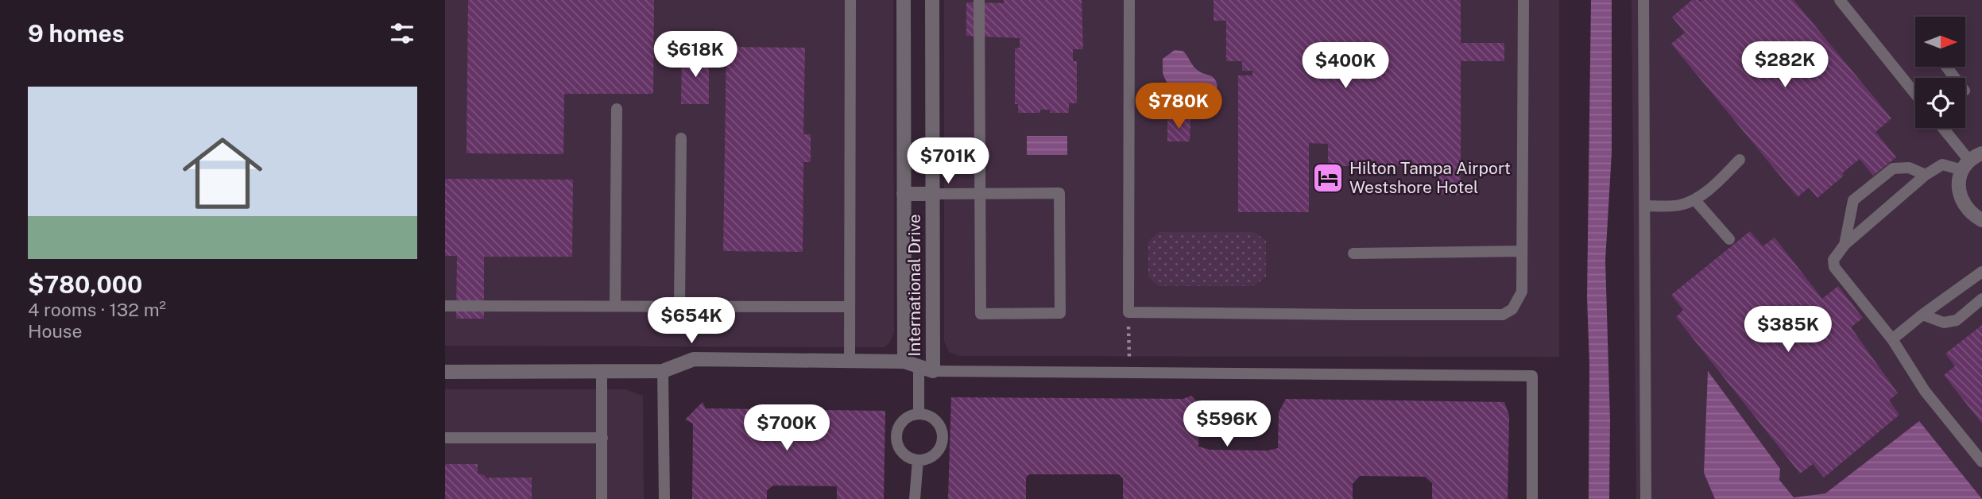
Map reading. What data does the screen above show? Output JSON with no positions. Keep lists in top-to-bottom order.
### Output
{
  "streets": {
    "street": ["International Drive"]
  },
  "places": {
    "hotel": ["Hilton Tampa Airport Westshore Hotel"]
  },
  "north": "right",
  "page": {
    "heading": "9 homes",
    "price": [
      "$618K",
      "$282K",
      "$400K",
      "$780K",
      "$701K",
      "$654K",
      "$385K",
      "$596K",
      "$700K"
    ],
    "list": [
      {
        "name": "$780,000",
        "note": "4 rooms · 132 m² · House"
      }
    ]
  }
}
